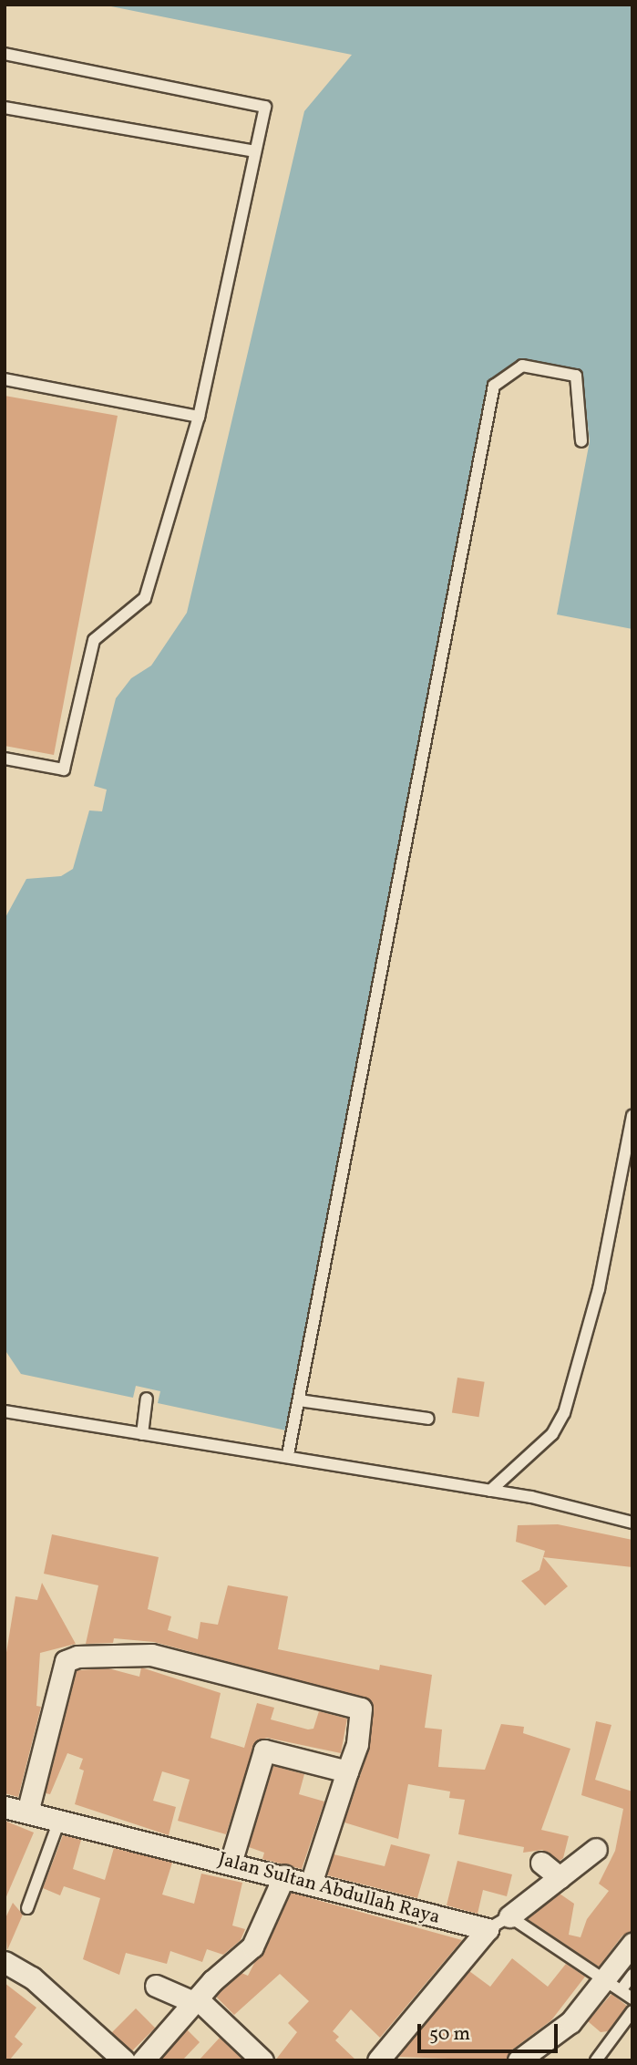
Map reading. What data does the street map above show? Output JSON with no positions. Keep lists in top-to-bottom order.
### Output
{
  "streets": {
    "street": ["Jalan Sultan Abdullah Raya"]
  },
  "scale_bar": "50 m"
}
